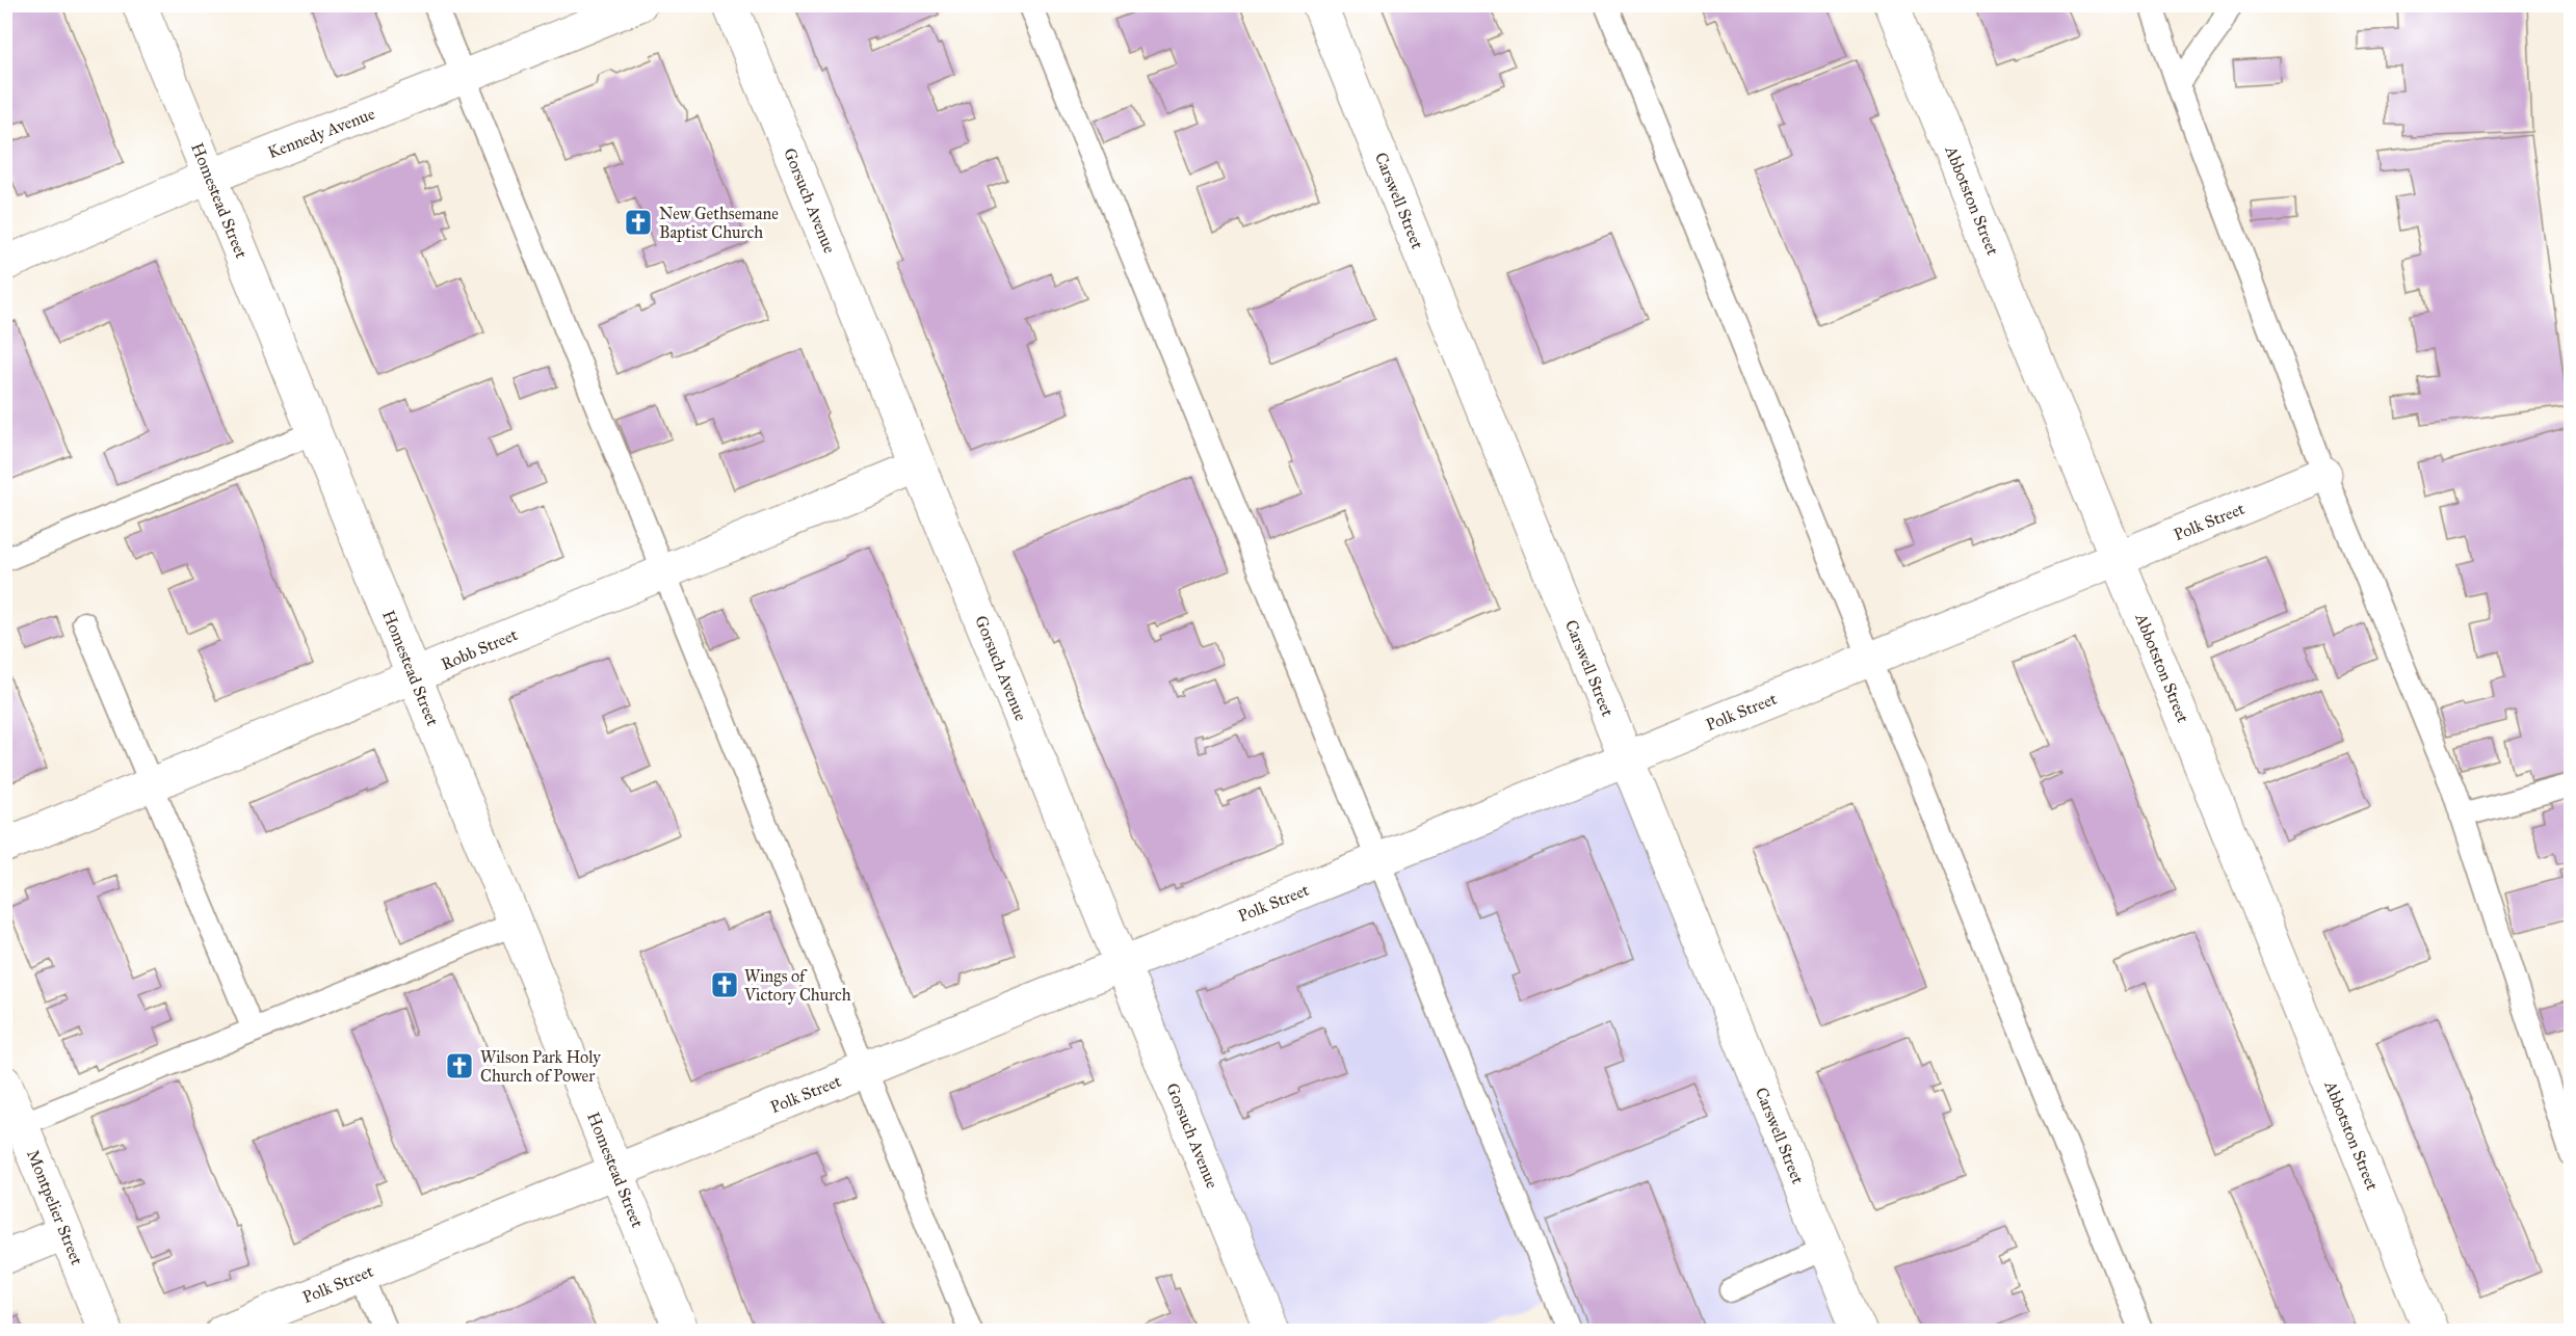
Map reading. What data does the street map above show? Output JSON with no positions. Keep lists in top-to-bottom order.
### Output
{
  "streets": {
    "street": [
      "Kennedy Avenue",
      "Homestead Street",
      "Gorsuch Avenue",
      "Carswell Street",
      "Abbotston Street",
      "Polk Street",
      "Robb Street",
      "Montpelier Street"
    ]
  },
  "crossings": [
    ["Kennedy Avenue", "Homestead Street"],
    ["Homestead Street", "Polk Street"],
    ["Homestead Street", "Robb Street"],
    ["Gorsuch Avenue", "Polk Street"],
    ["Gorsuch Avenue", "Robb Street"],
    ["Carswell Street", "Polk Street"],
    ["Abbotston Street", "Polk Street"]
  ],
  "places": {
    "church": ["New Gethsemane Baptist Church", "Wings of Victory Church", "Wilson Park Holy Church of Power"]
  }
}
